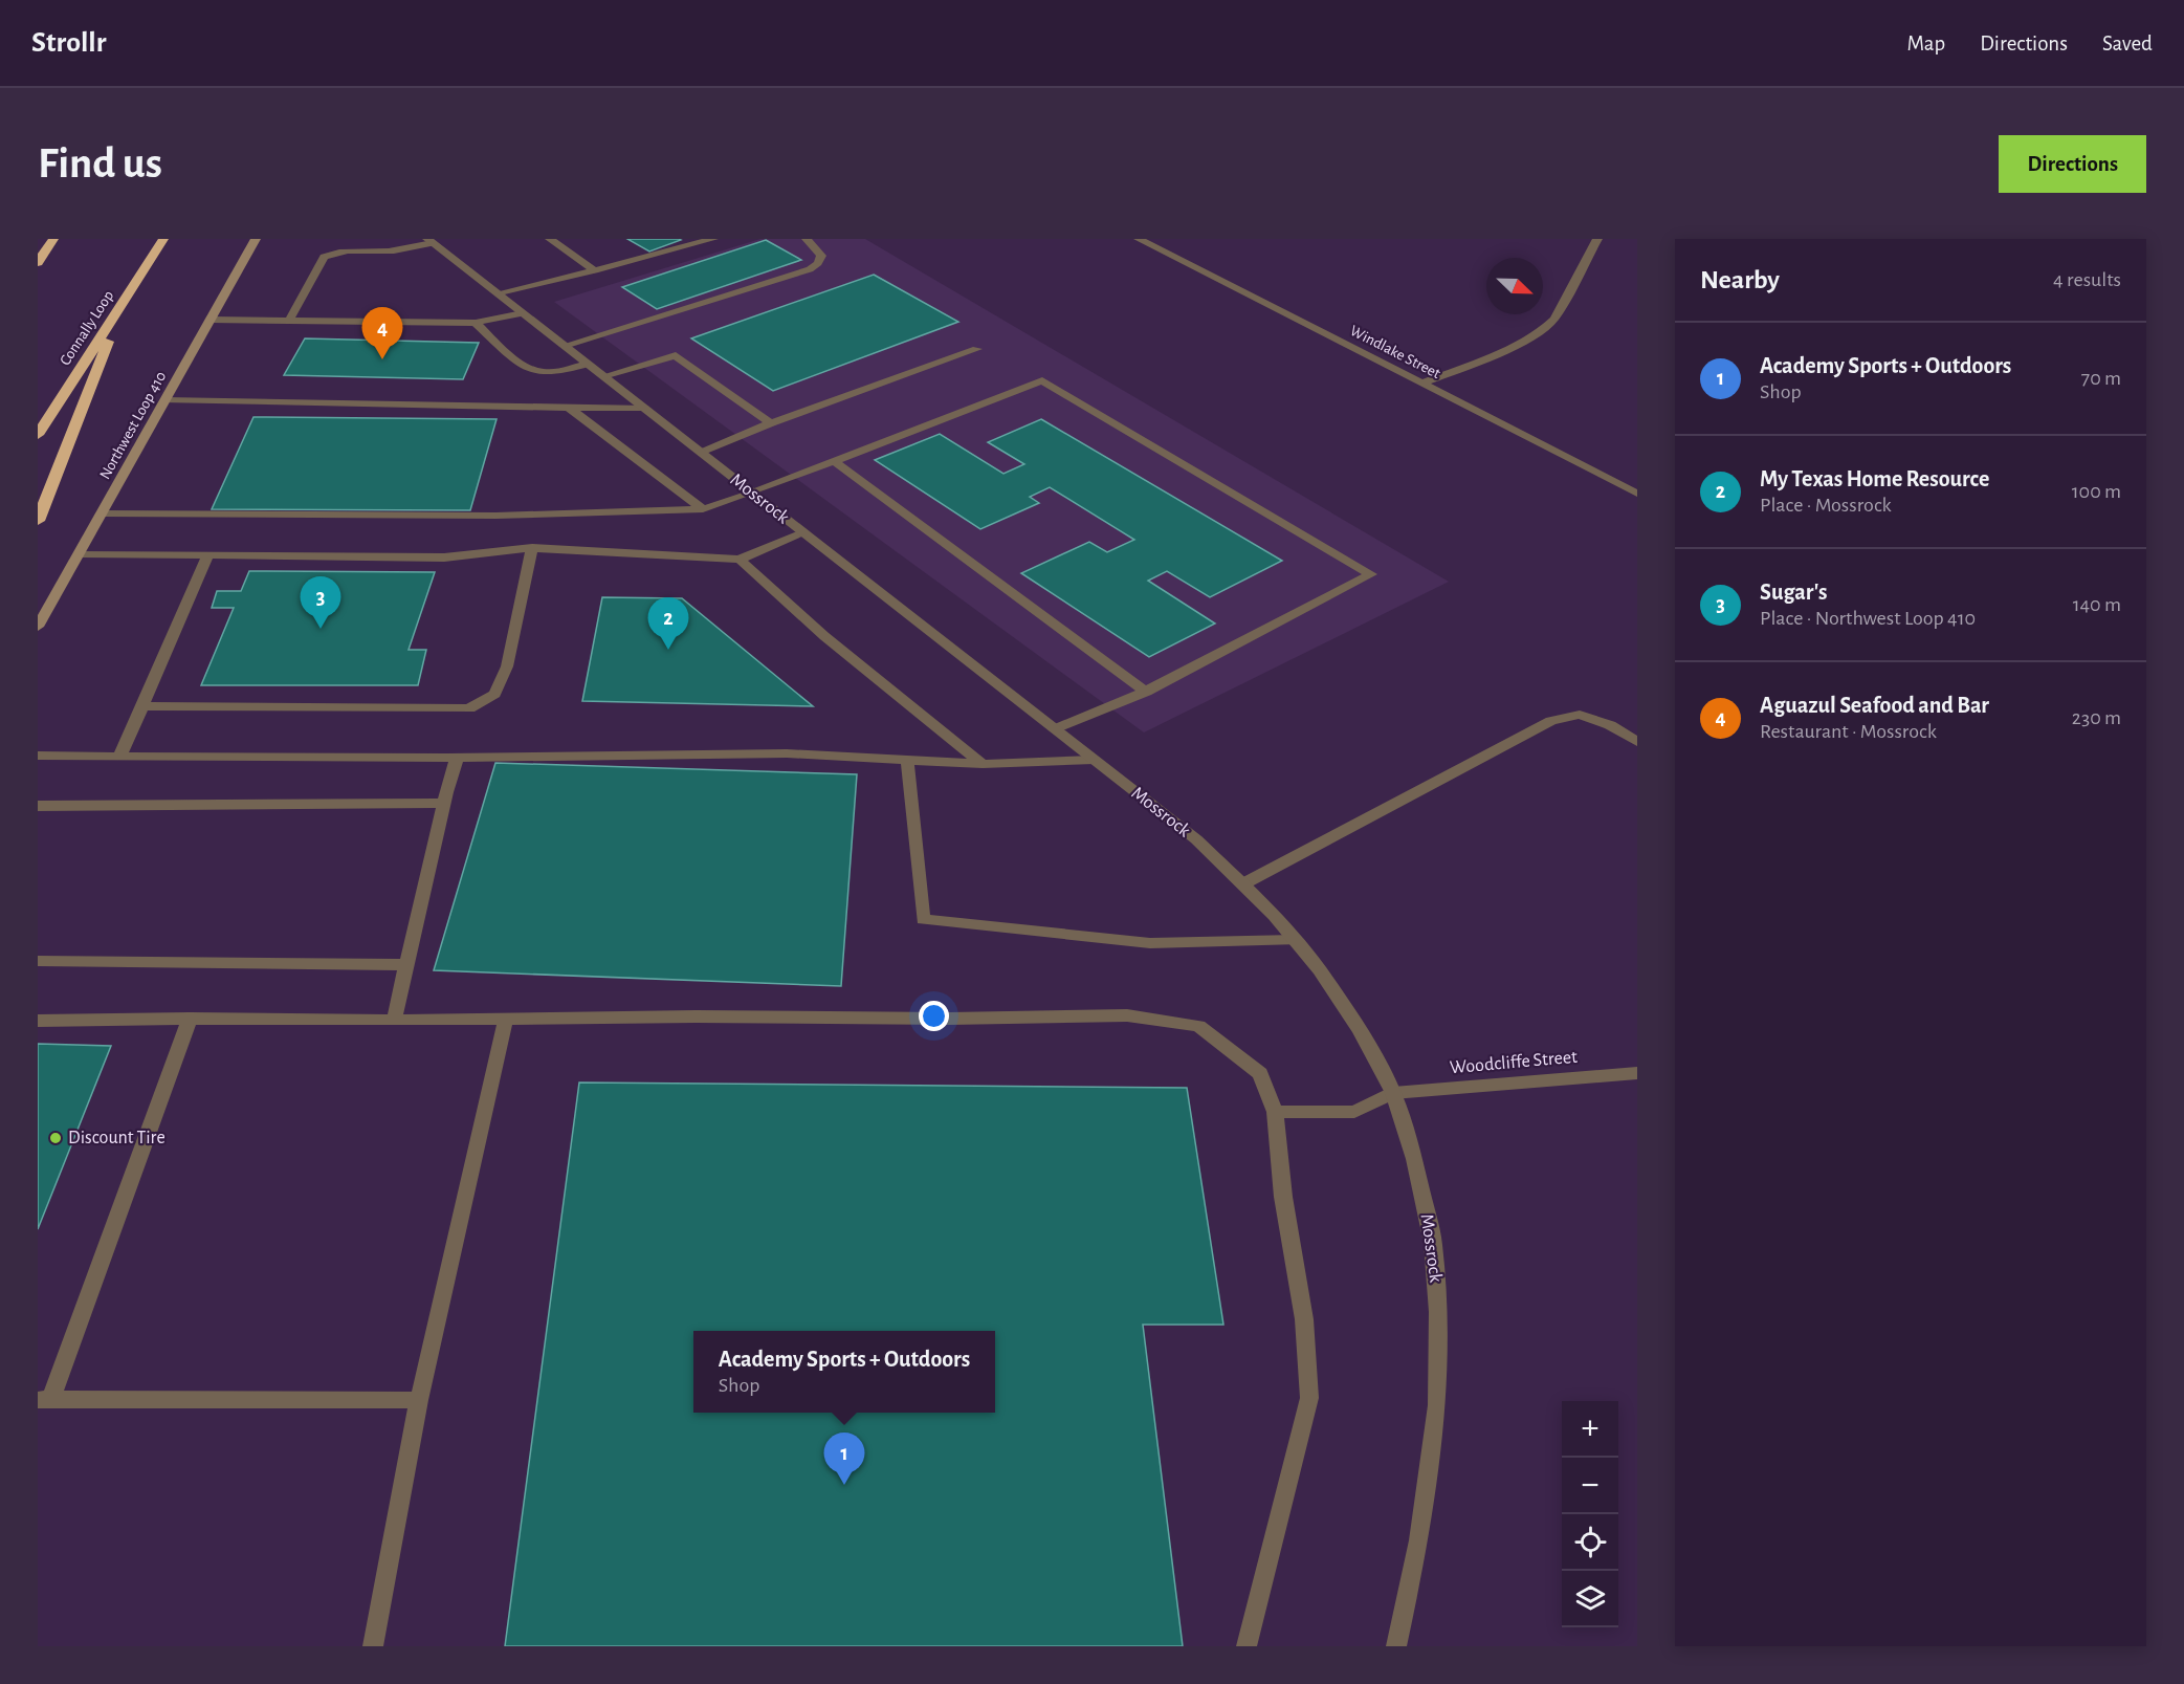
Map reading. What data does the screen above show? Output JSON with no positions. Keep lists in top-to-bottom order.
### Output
{
  "streets": {
    "highway": ["Connally Loop"],
    "main road": ["Northwest Loop 410"],
    "street": ["Windlake Street", "Mossrock", "Woodcliffe Street"]
  },
  "crossings": [
    ["Mossrock", "Woodcliffe Street"]
  ],
  "places": ["Discount Tire"],
  "north": "bottom right",
  "page": {
    "header": "Strollr",
    "nav": ["Map", "Directions", "Saved"],
    "buttons": "Directions",
    "title": "Find us",
    "heading": ["Nearby", "4 results"],
    "pins": [
      "4",
      "3",
      "2",
      "1"
    ],
    "list": [
      {
        "mark": "1",
        "name": "Academy Sports + Outdoors",
        "note": "Shop",
        "value": "70 m"
      },
      {
        "mark": "2",
        "name": "My Texas Home Resource",
        "note": "Place · Mossrock",
        "value": "100 m"
      },
      {
        "mark": "3",
        "name": "Sugar's",
        "note": "Place · Northwest Loop 410",
        "value": "140 m"
      },
      {
        "mark": "4",
        "name": "Aguazul Seafood and Bar",
        "note": "Restaurant · Mossrock",
        "value": "230 m"
      }
    ],
    "popup": ["Academy Sports + Outdoors", "Shop"],
    "map_buttons": ["+", "−"]
  }
}
